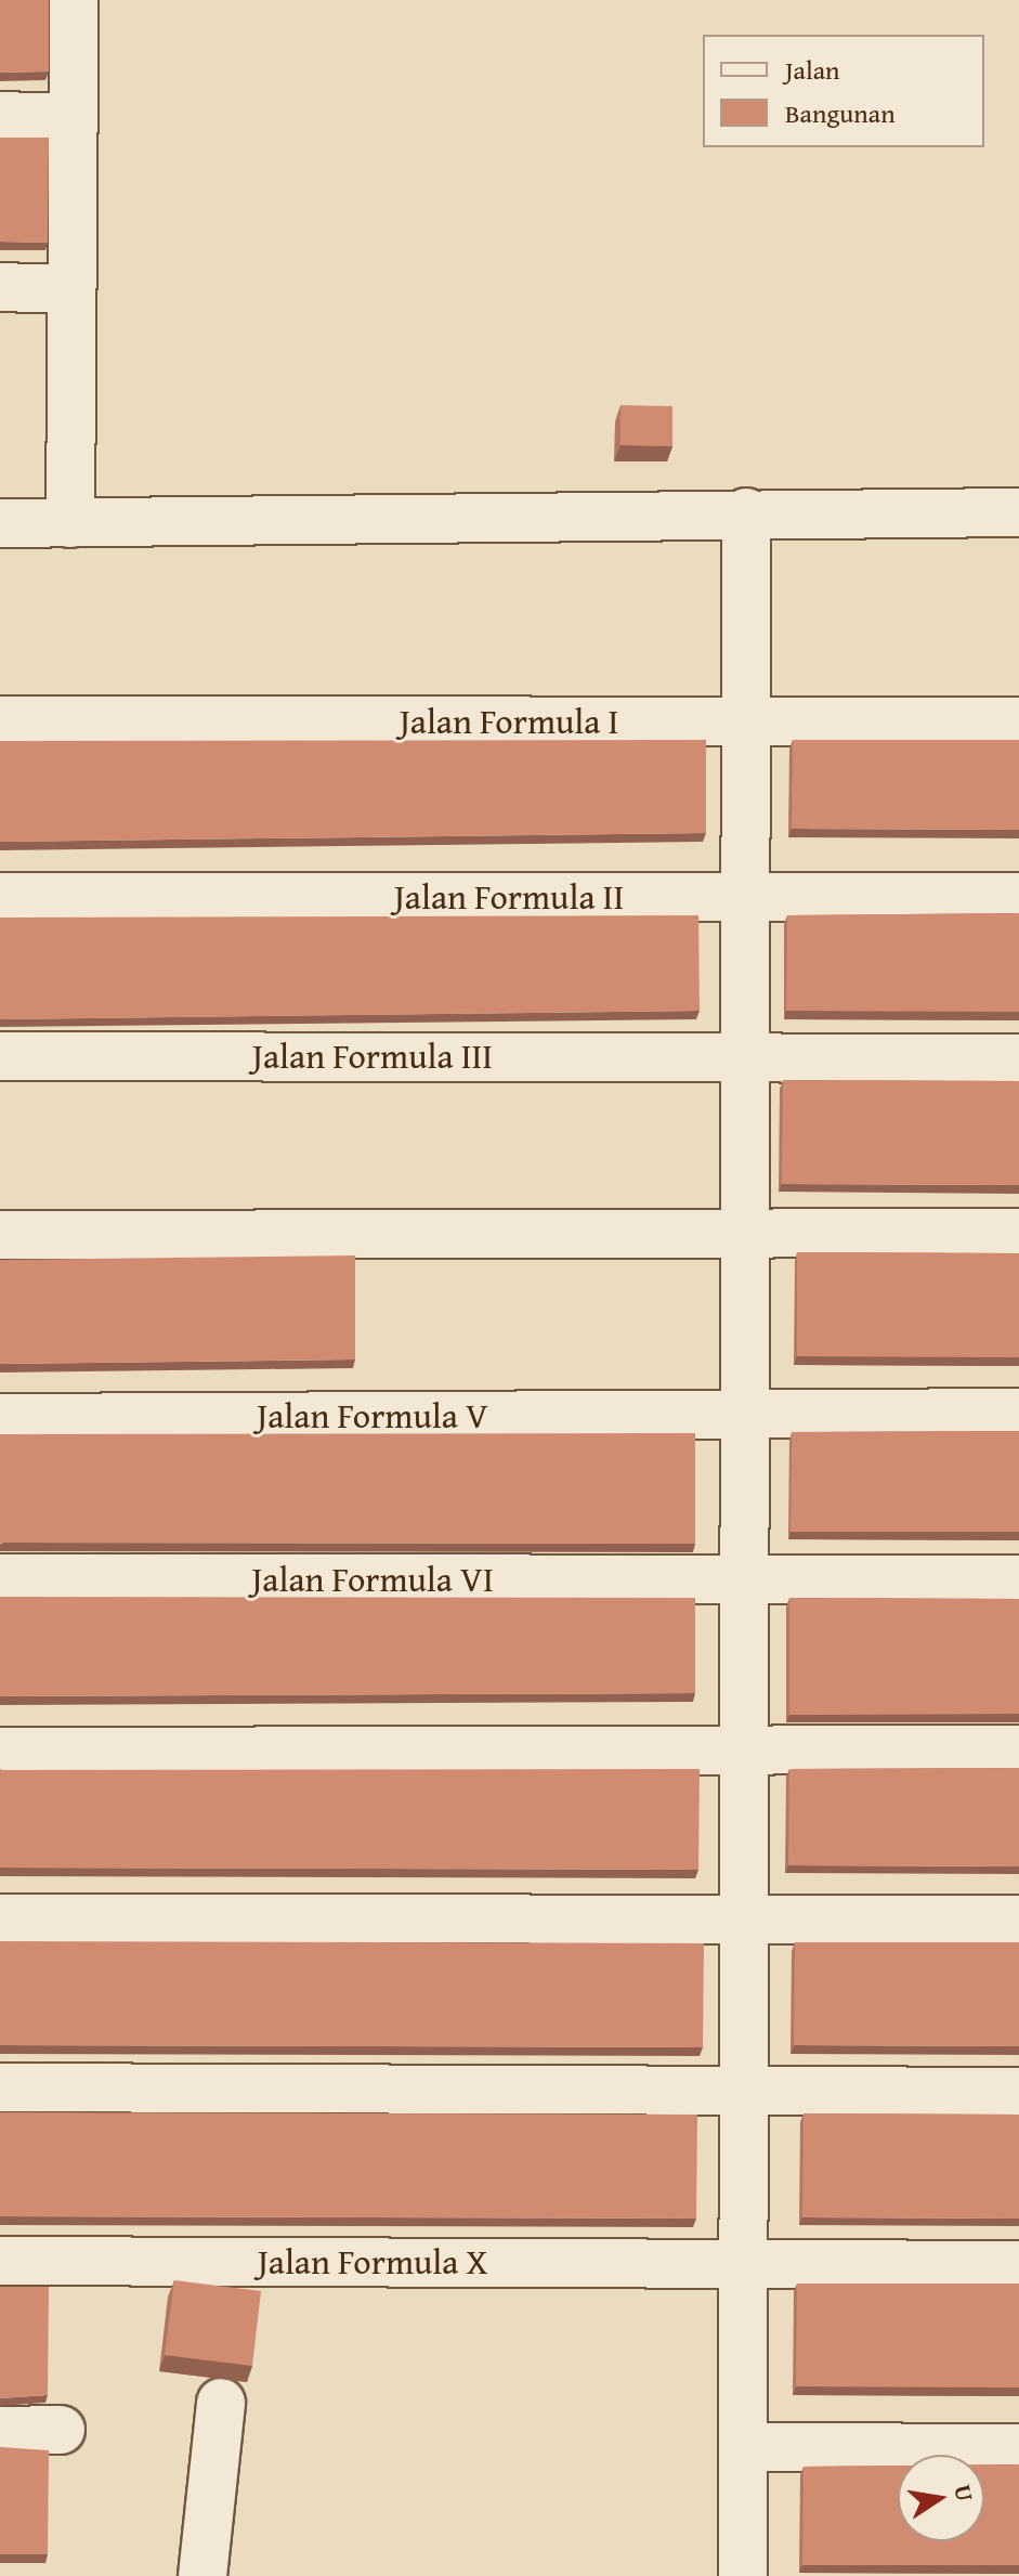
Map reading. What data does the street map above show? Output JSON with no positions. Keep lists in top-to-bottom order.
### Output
{
  "streets": {
    "street": [
      "Jalan Formula I",
      "Jalan Formula II",
      "Jalan Formula III",
      "Jalan Formula V",
      "Jalan Formula VI",
      "Jalan Formula X"
    ]
  },
  "legend": ["Jalan", "Bangunan"],
  "north": "right"
}
